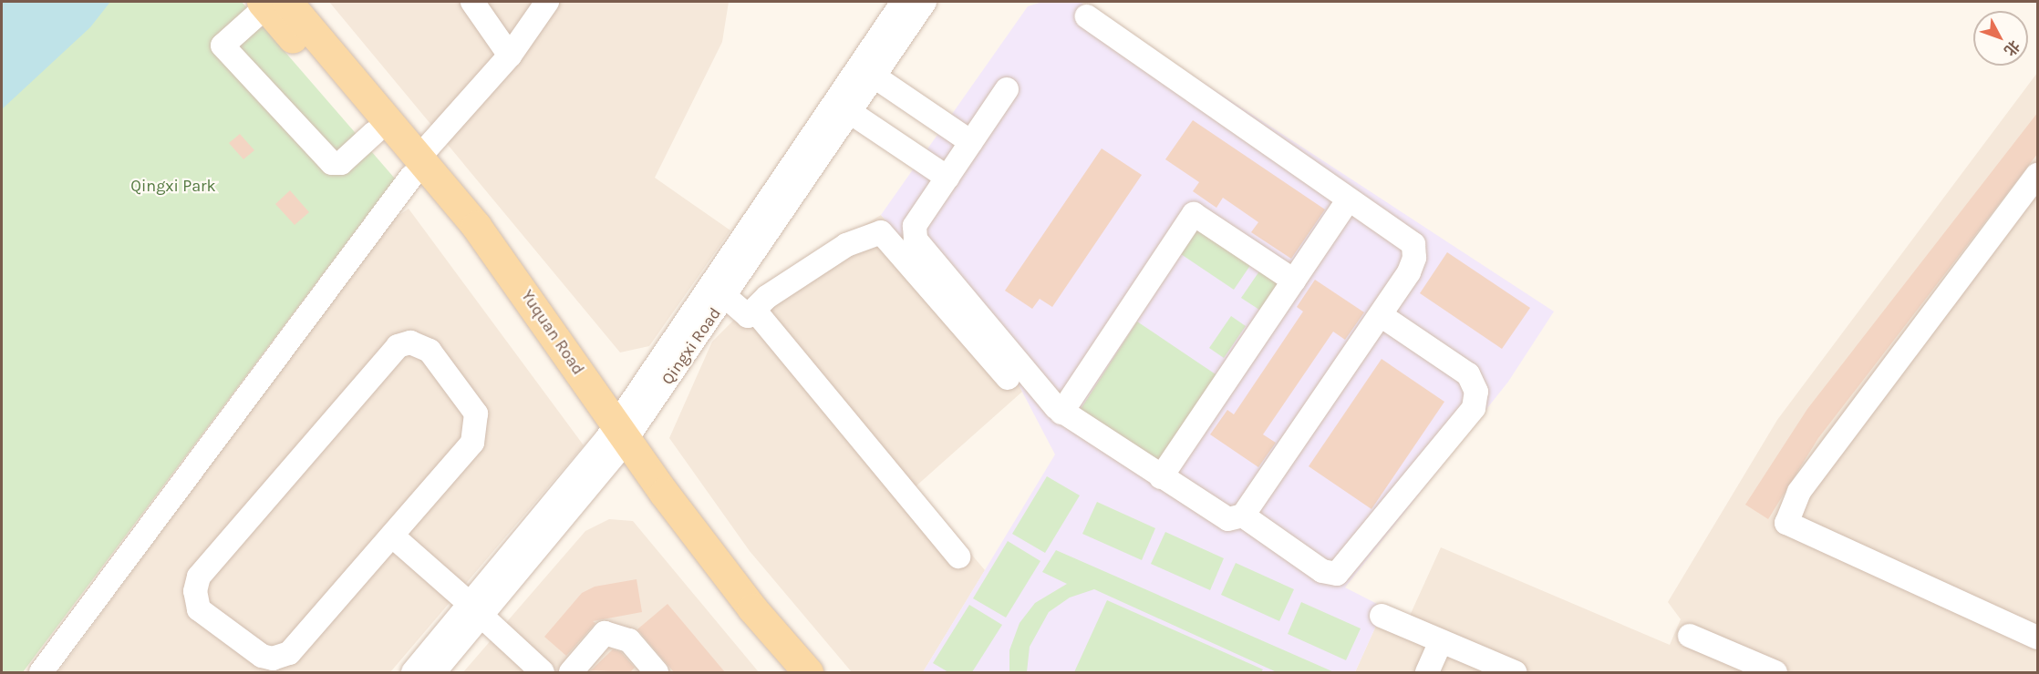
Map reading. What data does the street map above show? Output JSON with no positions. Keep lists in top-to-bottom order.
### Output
{
  "streets": {
    "main road": ["Yuquan Road"],
    "street": ["Qingxi Road"]
  },
  "crossings": [
    ["Yuquan Road", "Qingxi Road"]
  ],
  "parks": ["Qingxi Park"],
  "north": "bottom right"
}
